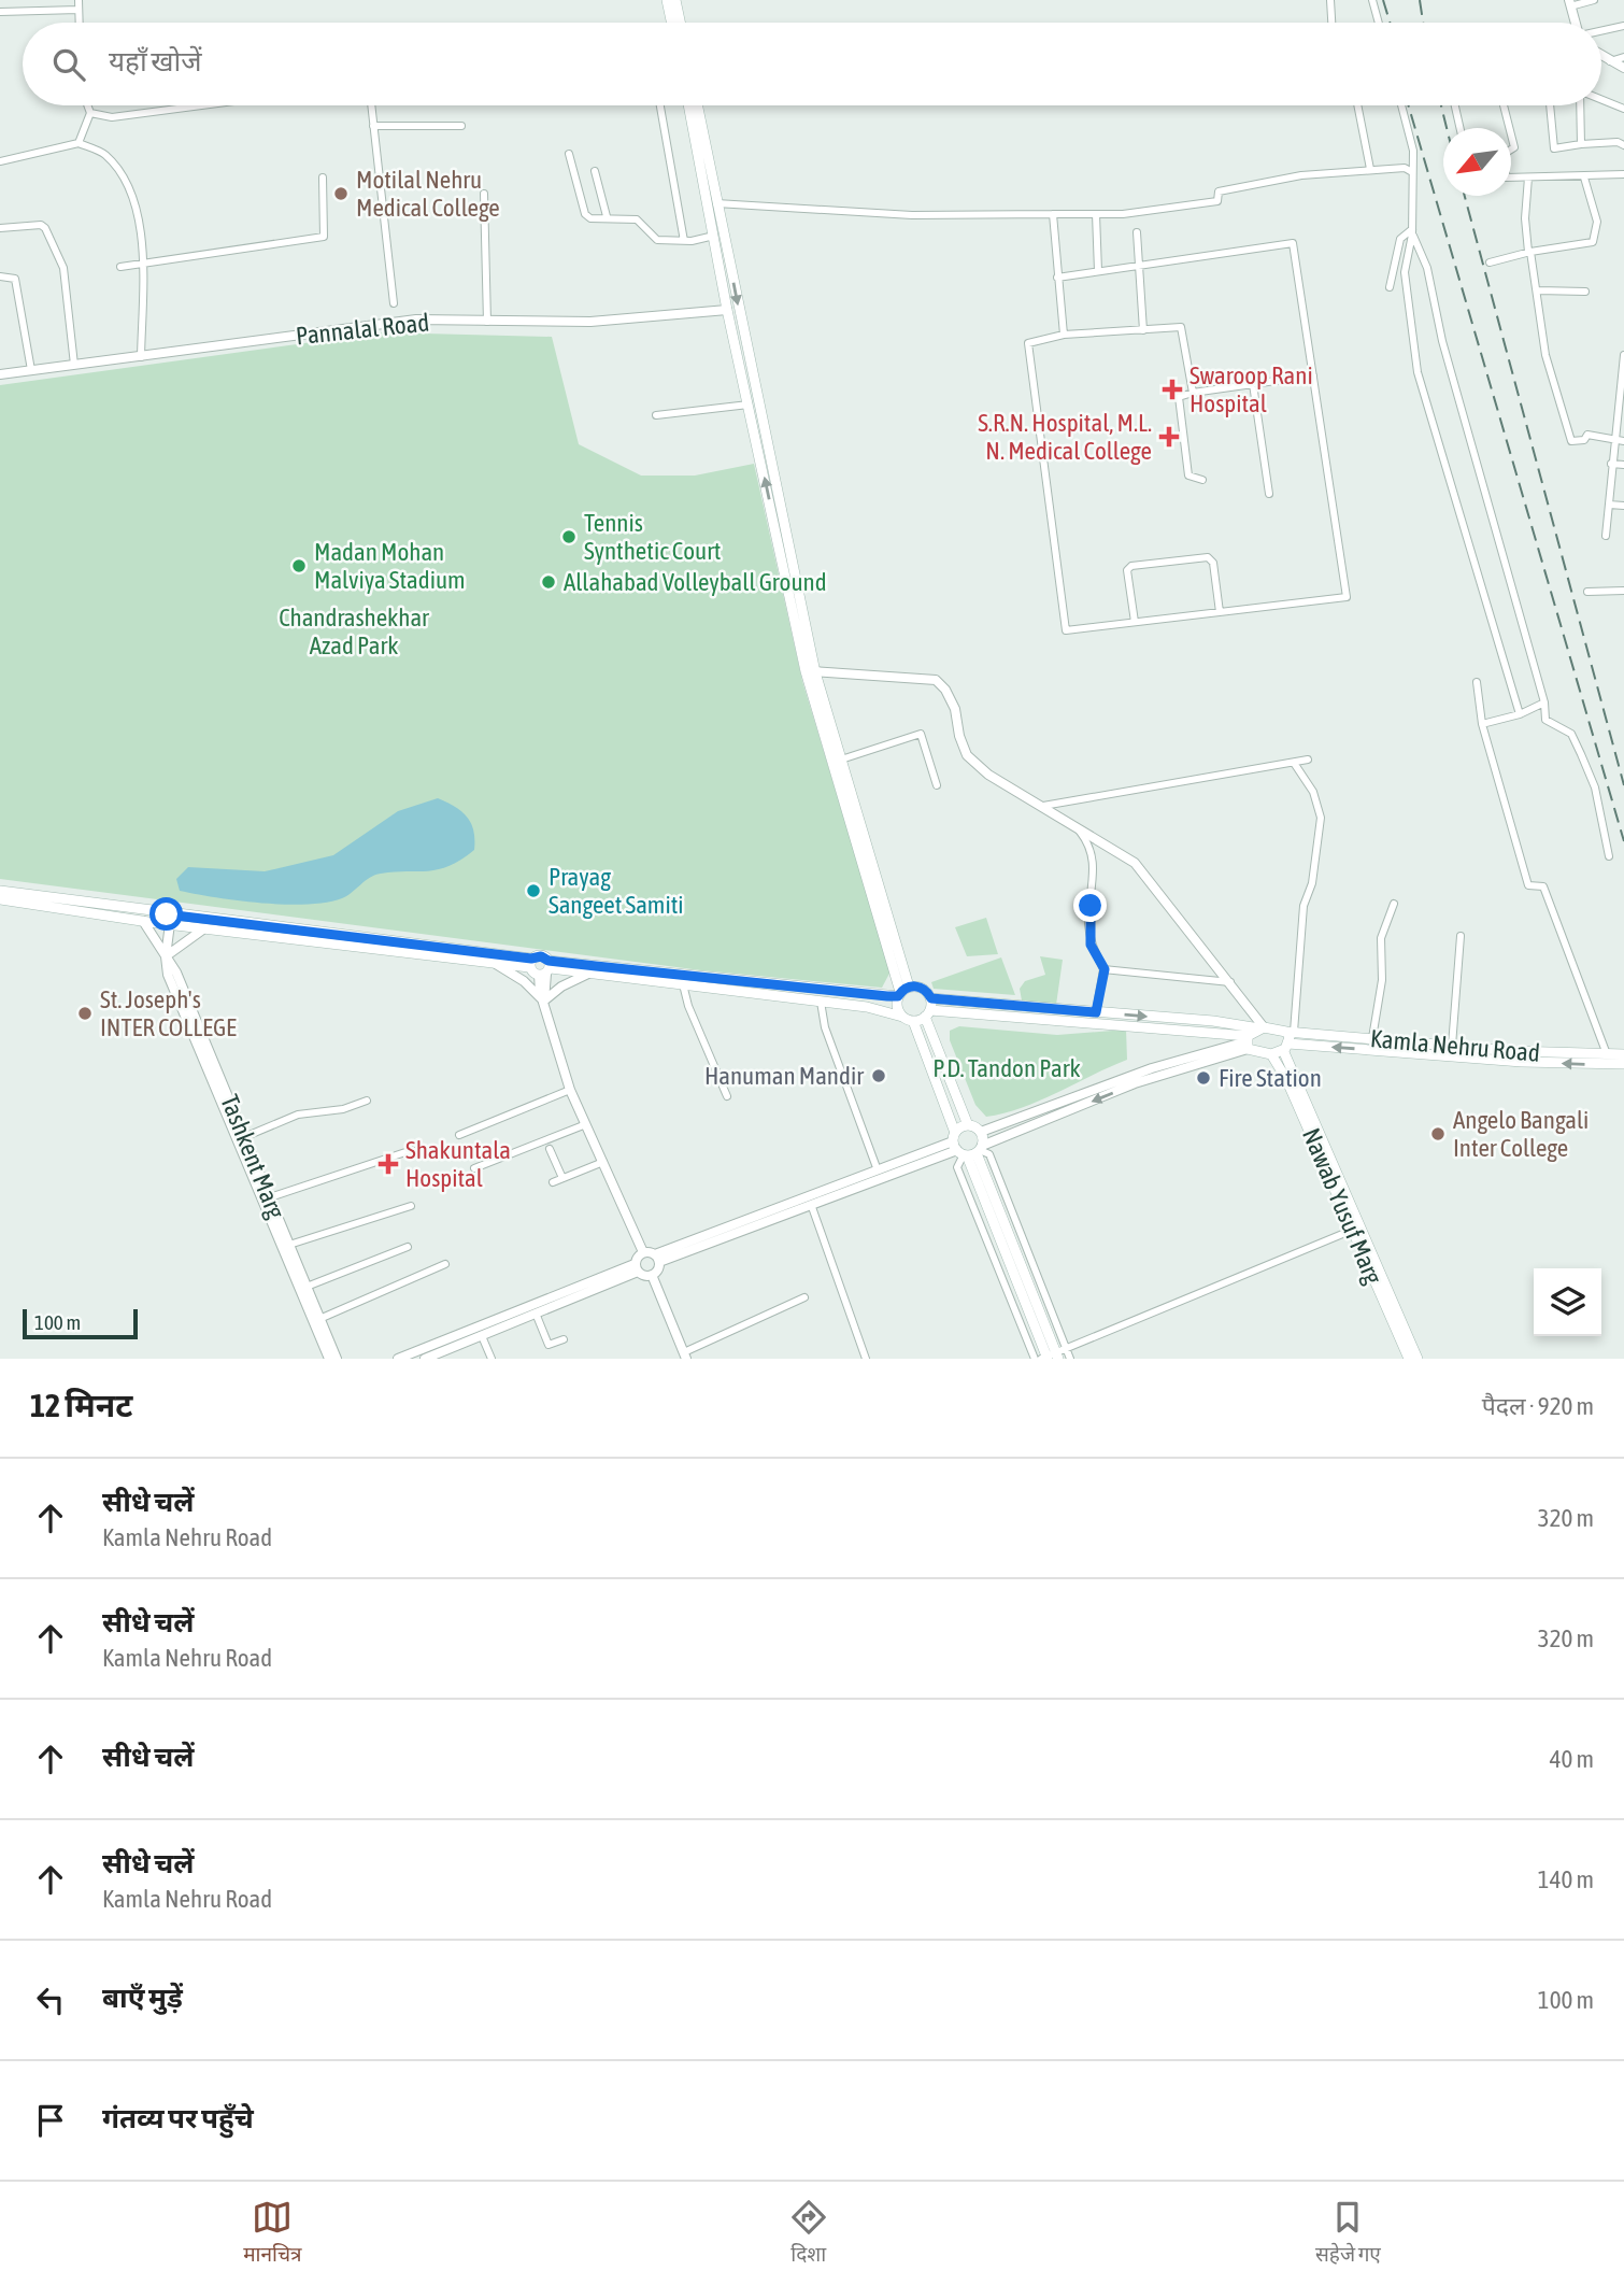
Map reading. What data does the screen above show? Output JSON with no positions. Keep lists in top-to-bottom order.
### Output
{
  "streets": {
    "main road": ["Kamla Nehru Road", "Nawab Yusuf Marg"],
    "street": ["Pannalal Road", "Tashkent Marg"]
  },
  "parks": ["Chandrashekhar Azad Park", "P.D. Tandon Park"],
  "places": {
    "other": [
      "Motilal Nehru Medical College",
      "Tennis Synthetic Court",
      "Madan Mohan Malviya Stadium",
      "Allahabad Volleyball Ground",
      "Prayag Sangeet Samiti",
      "St. Joseph's INTER COLLEGE",
      "Hanuman Mandir",
      "Fire Station",
      "Angelo Bangali Inter College"
    ],
    "health": ["Swaroop Rani Hospital", "S.R.N. Hospital, M.L. N. Medical College", "Shakuntala Hospital"]
  },
  "scale_bar": "100 m",
  "north": "bottom left",
  "page": {
    "search": "यहाँ खोजें",
    "scale": "100 m",
    "heading": ["12 मिनट", "पैदल · 920 m"],
    "list": [
      ["सीधे चलें", "Kamla Nehru Road", "320 m"],
      ["सीधे चलें", "Kamla Nehru Road", "320 m"],
      ["सीधे चलें", "40 m"],
      ["सीधे चलें", "Kamla Nehru Road", "140 m"],
      ["बाएँ मुड़ें", "100 m"],
      "गंतव्य पर पहुँचे"
    ],
    "nav": ["मानचित्र", "दिशा", "सहेजे गए"]
  }
}
